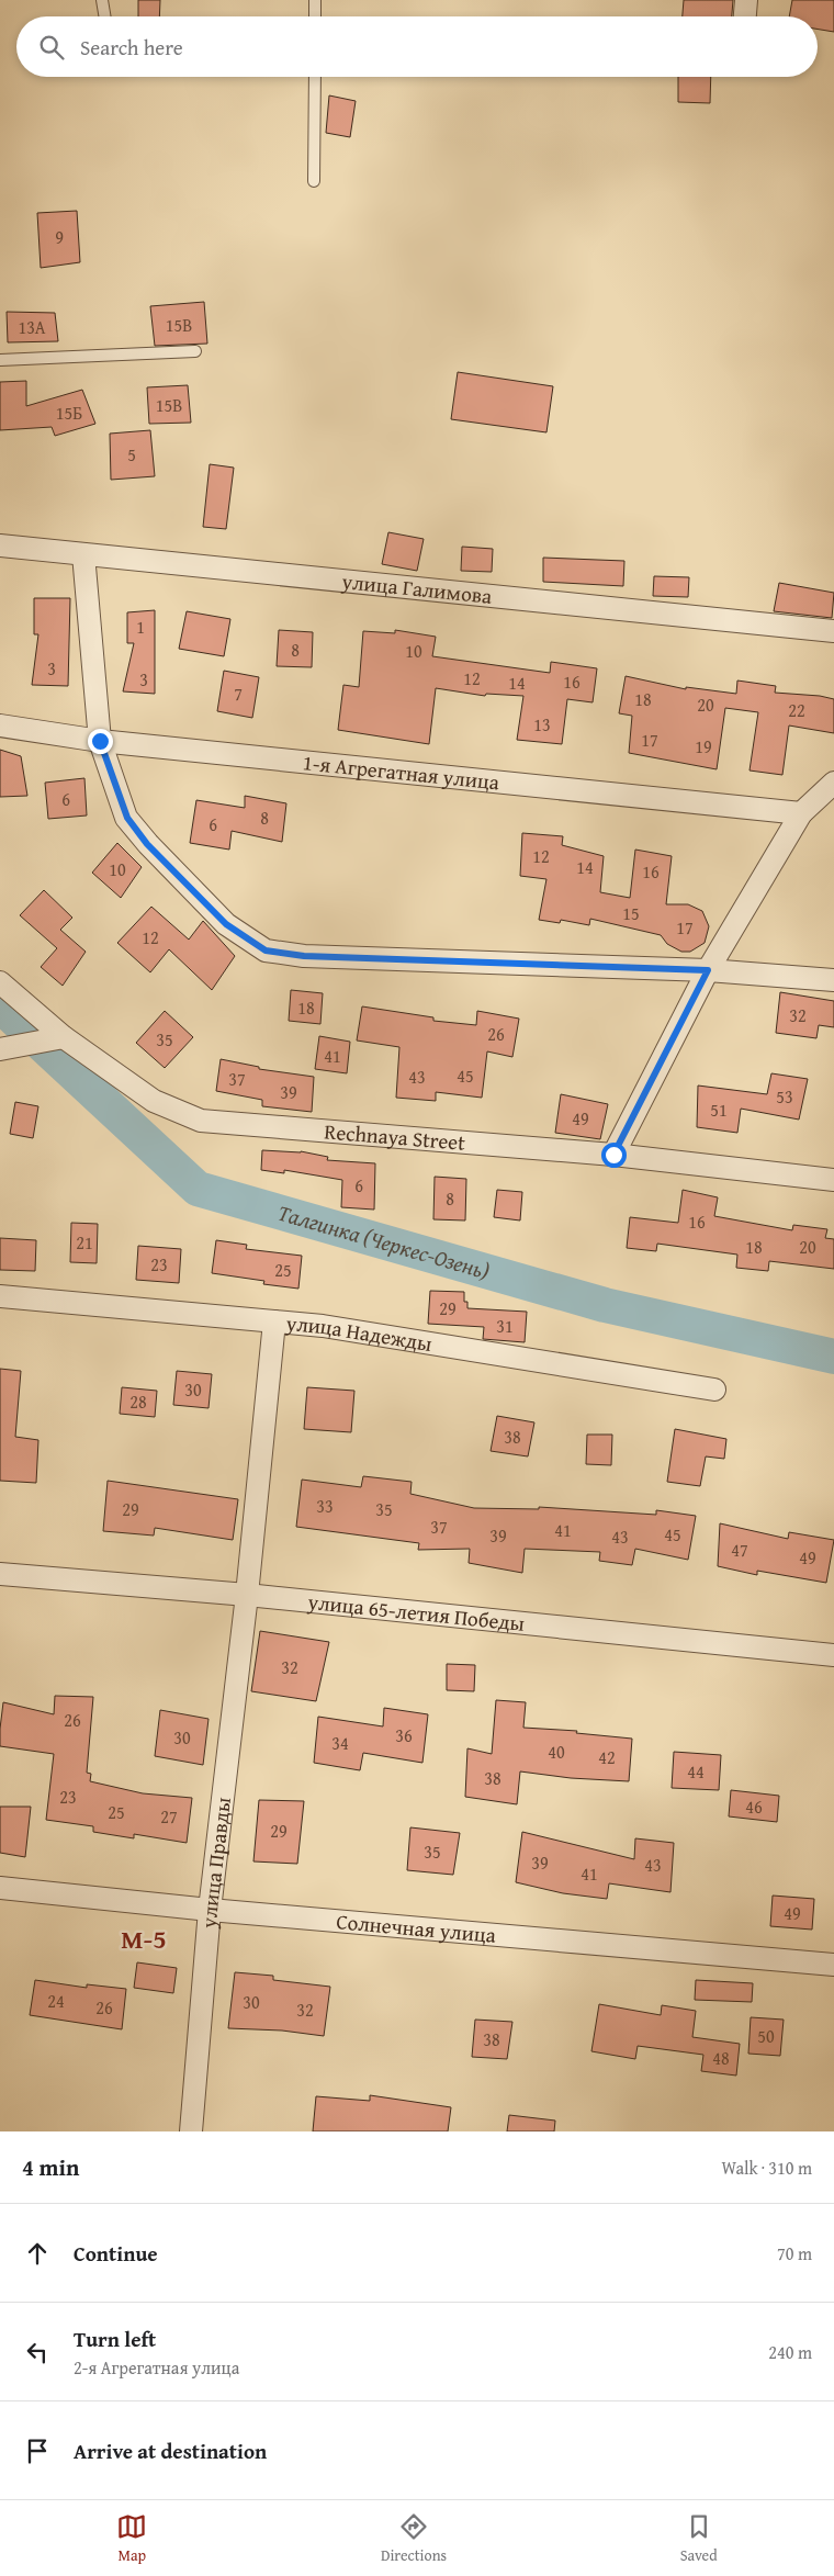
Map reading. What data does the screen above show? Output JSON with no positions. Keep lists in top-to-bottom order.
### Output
{
  "streets": {
    "street": [
      "улица Галимова",
      "1-я Агрегатная улица",
      "Rechnaya Street",
      "улица Надежды",
      "улица 65-летия Победы",
      "улица Правды",
      "Солнечная улица"
    ]
  },
  "crossings": [
    ["улица Надежды", "улица Правды"],
    ["улица 65-летия Победы", "улица Правды"],
    ["улица Правды", "Солнечная улица"]
  ],
  "districts": ["М-5"],
  "water": ["Талгинка (Черкес-Озень)"],
  "house_numbers": [
    "9",
    "15В",
    "13А",
    "15В",
    "15Б",
    "5",
    "1",
    "8",
    "10",
    "3",
    "12",
    "3",
    "16",
    "14",
    "7",
    "18",
    "20",
    "22",
    "13",
    "17",
    "19",
    "6",
    "8",
    "6",
    "12",
    "14",
    "10",
    "16",
    "15",
    "17",
    "12",
    "18",
    "32",
    "26",
    "35",
    "41",
    "45",
    "43",
    "37",
    "39",
    "53",
    "51",
    "49",
    "6",
    "8",
    "16",
    "21",
    "18",
    "20",
    "23",
    "25",
    "29",
    "31",
    "30",
    "28",
    "38",
    "33",
    "29",
    "35",
    "37",
    "41",
    "45",
    "39",
    "43",
    "47",
    "49",
    "32",
    "26",
    "36",
    "30",
    "34",
    "40",
    "42",
    "44",
    "38",
    "23",
    "46",
    "25",
    "27",
    "29",
    "35",
    "39",
    "43",
    "41",
    "49",
    "24",
    "30",
    "26",
    "32",
    "50",
    "38",
    "48"
  ],
  "page": {
    "search": "Search here",
    "heading": ["4 min", "Walk · 310 m"],
    "list": [
      ["Continue", "70 m"],
      ["Turn left", "2-я Агрегатная улица", "240 m"],
      "Arrive at destination"
    ],
    "nav": ["Map", "Directions", "Saved"]
  }
}
